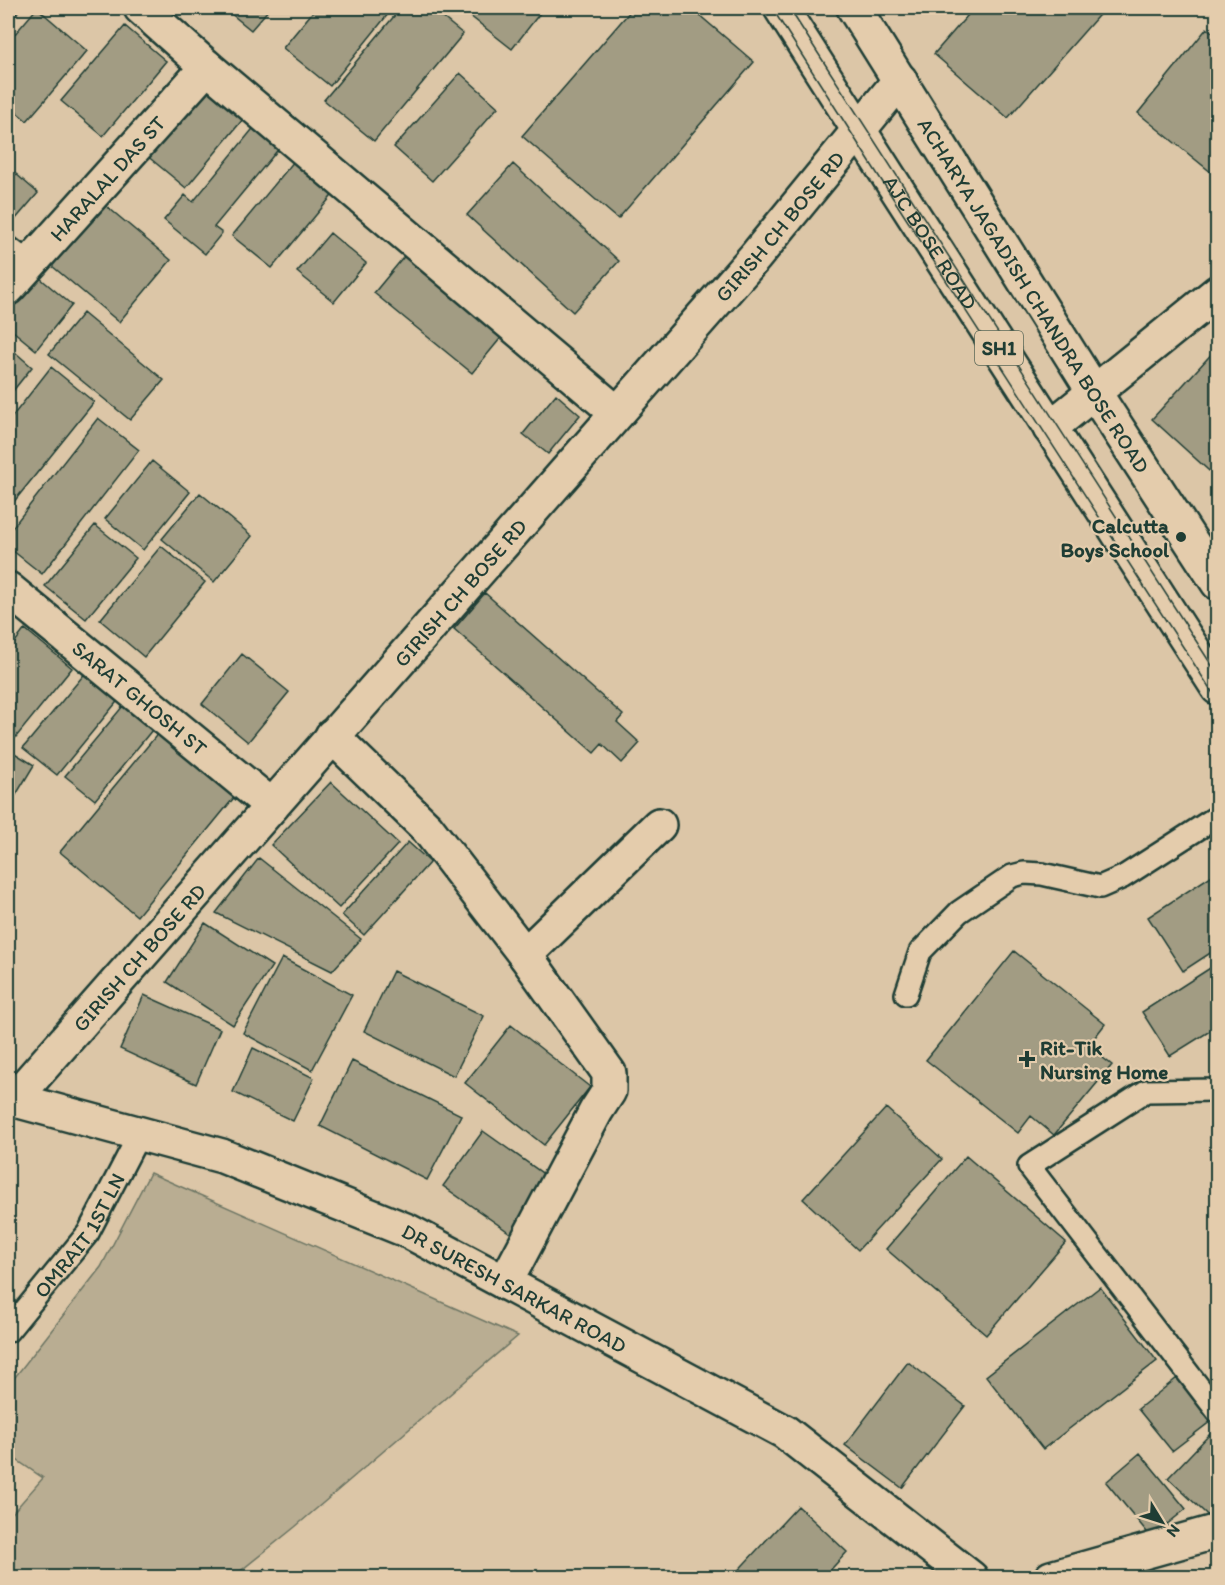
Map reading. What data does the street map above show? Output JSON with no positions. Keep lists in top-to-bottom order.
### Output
{
  "streets": {
    "street": [
      "HARALAL DAS ST",
      "GIRISH CH BOSE RD",
      "AJC BOSE ROAD",
      "ACHARYA JAGADISH CHANDRA BOSE ROAD",
      "SH1",
      "SARAT GHOSH ST",
      "DR SURESH SARKAR ROAD"
    ],
    "lane": ["OMRAIT 1ST LN"]
  },
  "crossings": [
    ["GIRISH CH BOSE RD", "AJC BOSE ROAD"],
    ["GIRISH CH BOSE RD", "ACHARYA JAGADISH CHANDRA BOSE ROAD"],
    ["GIRISH CH BOSE RD", "SARAT GHOSH ST"],
    ["GIRISH CH BOSE RD", "DR SURESH SARKAR ROAD"],
    ["OMRAIT 1ST LN", "DR SURESH SARKAR ROAD"]
  ],
  "places": {
    "other": ["Calcutta Boys School"],
    "health": ["Rit-Tik Nursing Home"]
  },
  "north": "bottom right"
}
